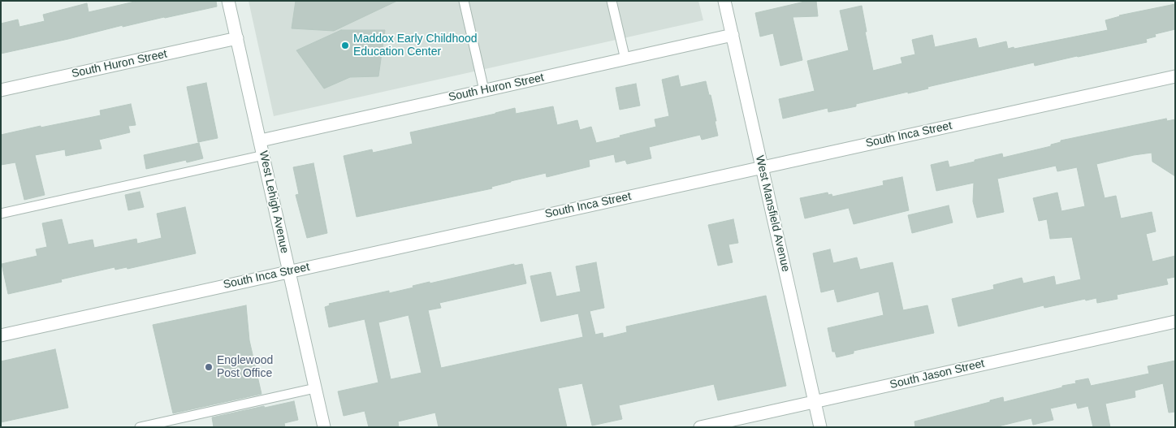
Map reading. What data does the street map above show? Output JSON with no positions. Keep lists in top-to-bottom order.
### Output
{
  "streets": {
    "street": [
      "South Huron Street",
      "South Inca Street",
      "West Lehigh Avenue",
      "West Mansfield Avenue",
      "South Jason Street"
    ]
  },
  "crossings": [
    ["South Huron Street", "West Lehigh Avenue"],
    ["South Huron Street", "West Mansfield Avenue"],
    ["South Inca Street", "West Lehigh Avenue"],
    ["South Inca Street", "West Mansfield Avenue"],
    ["West Mansfield Avenue", "South Jason Street"]
  ],
  "places": ["Maddox Early Childhood Education Center", "Englewood Post Office"]
}
